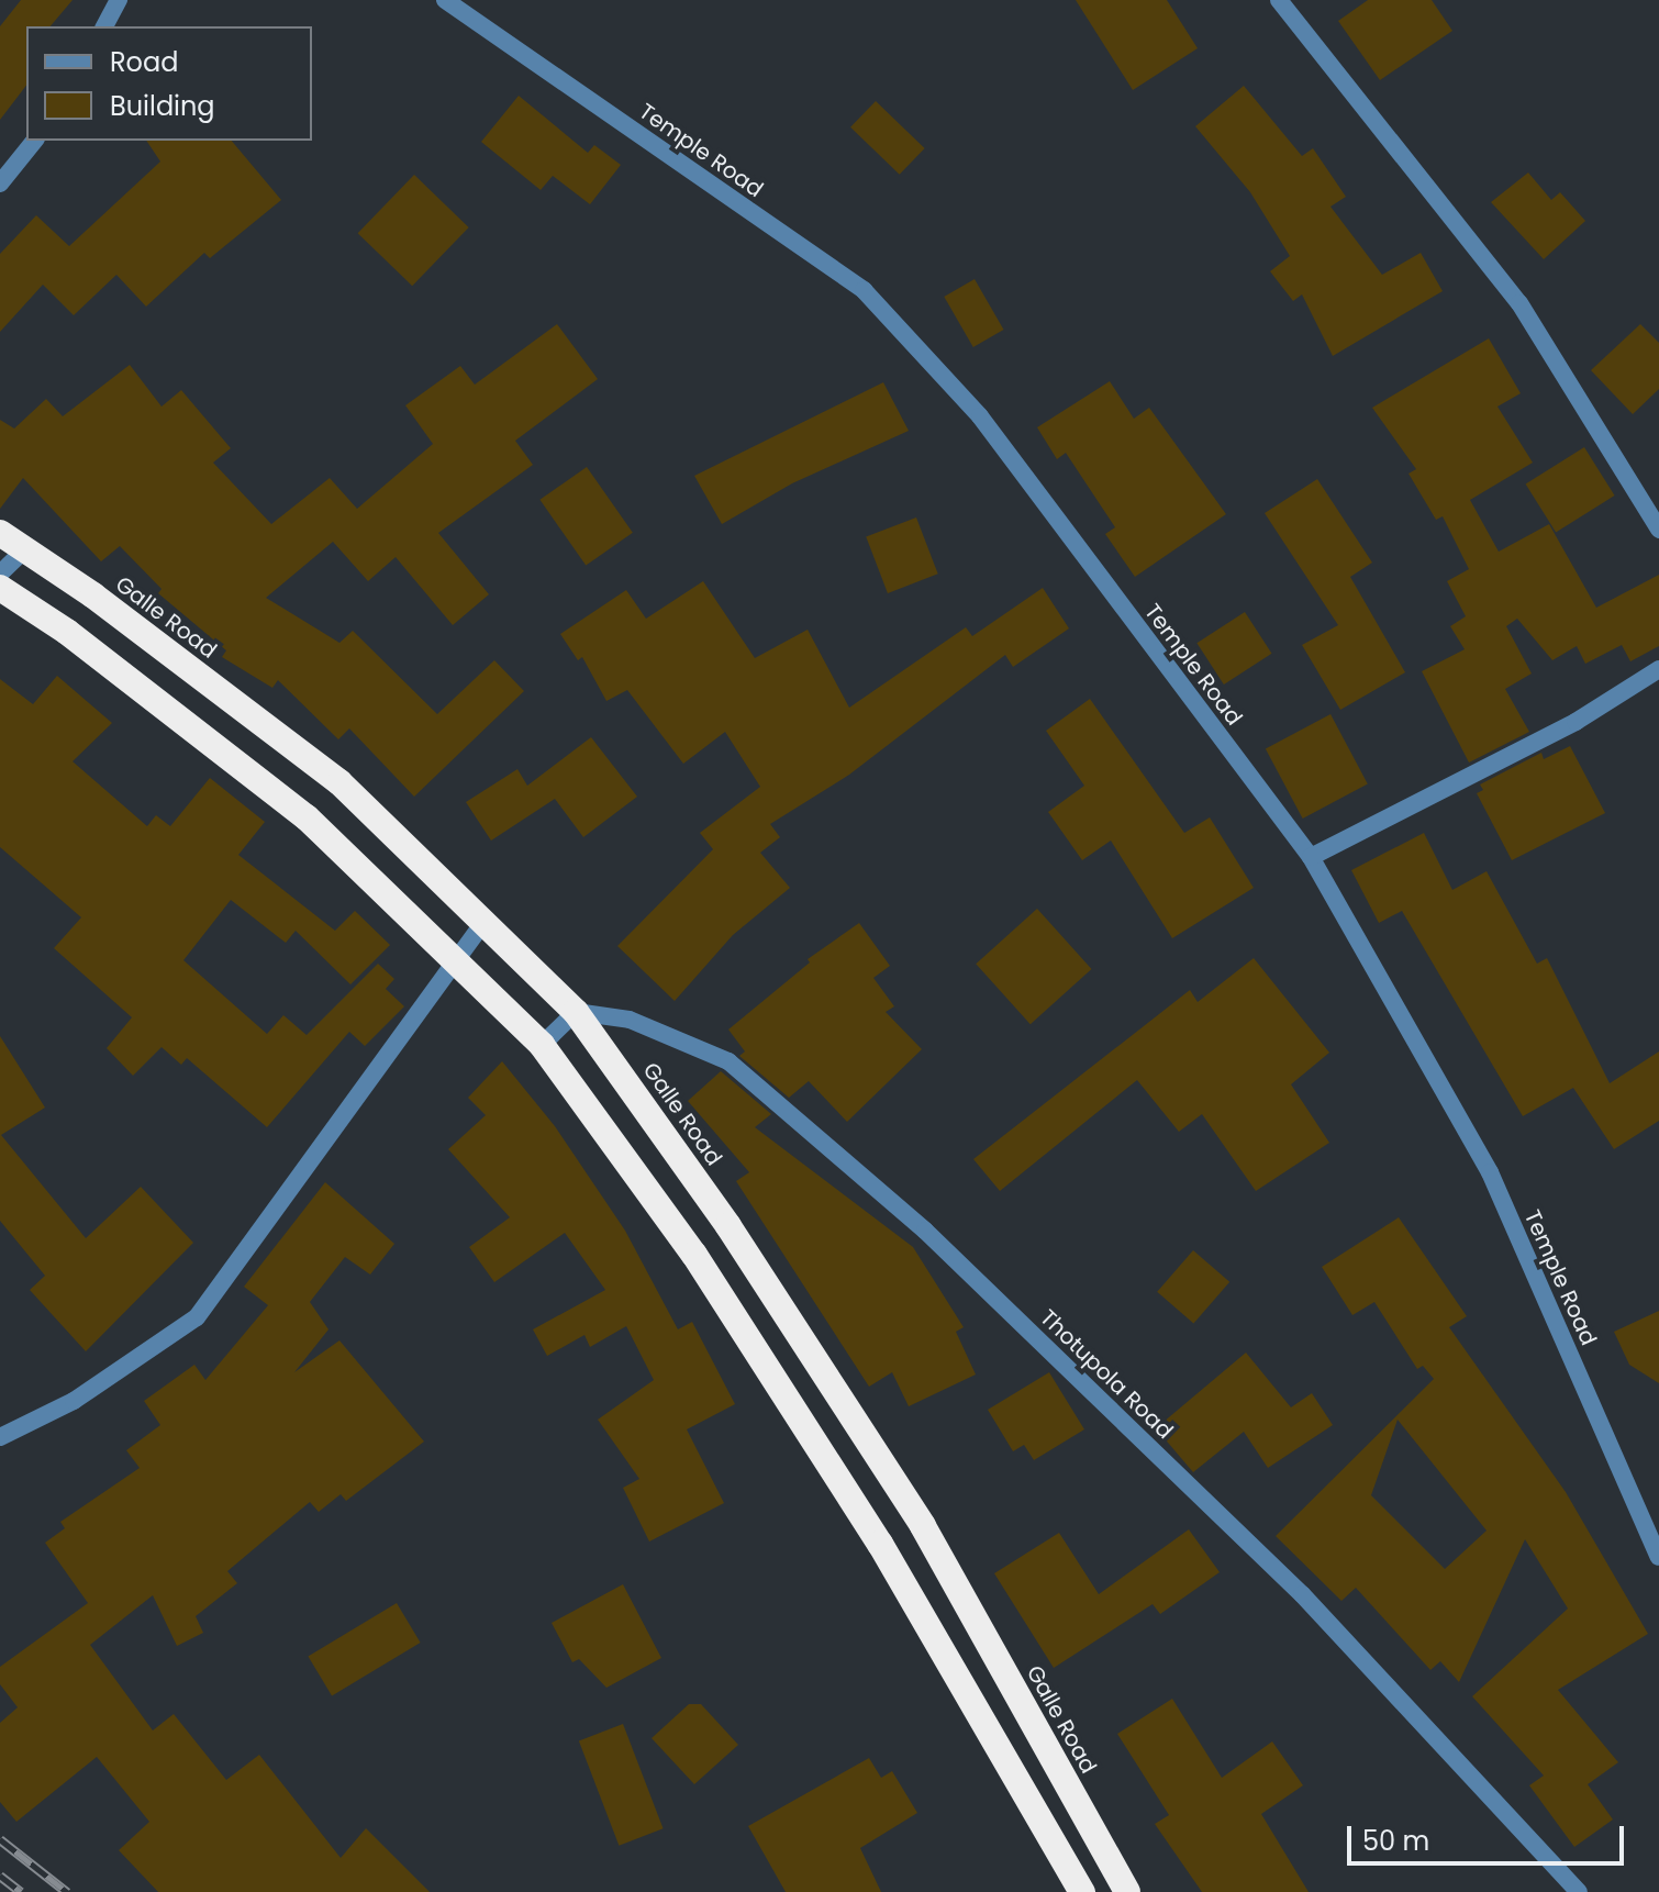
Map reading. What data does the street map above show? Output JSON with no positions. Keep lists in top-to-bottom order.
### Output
{
  "streets": {
    "highway": ["Galle Road"],
    "street": ["Temple Road", "Thotupola Road"]
  },
  "crossings": [
    ["Galle Road", "Thotupola Road"]
  ],
  "legend": ["Road", "Building"],
  "scale_bar": "50 m"
}
